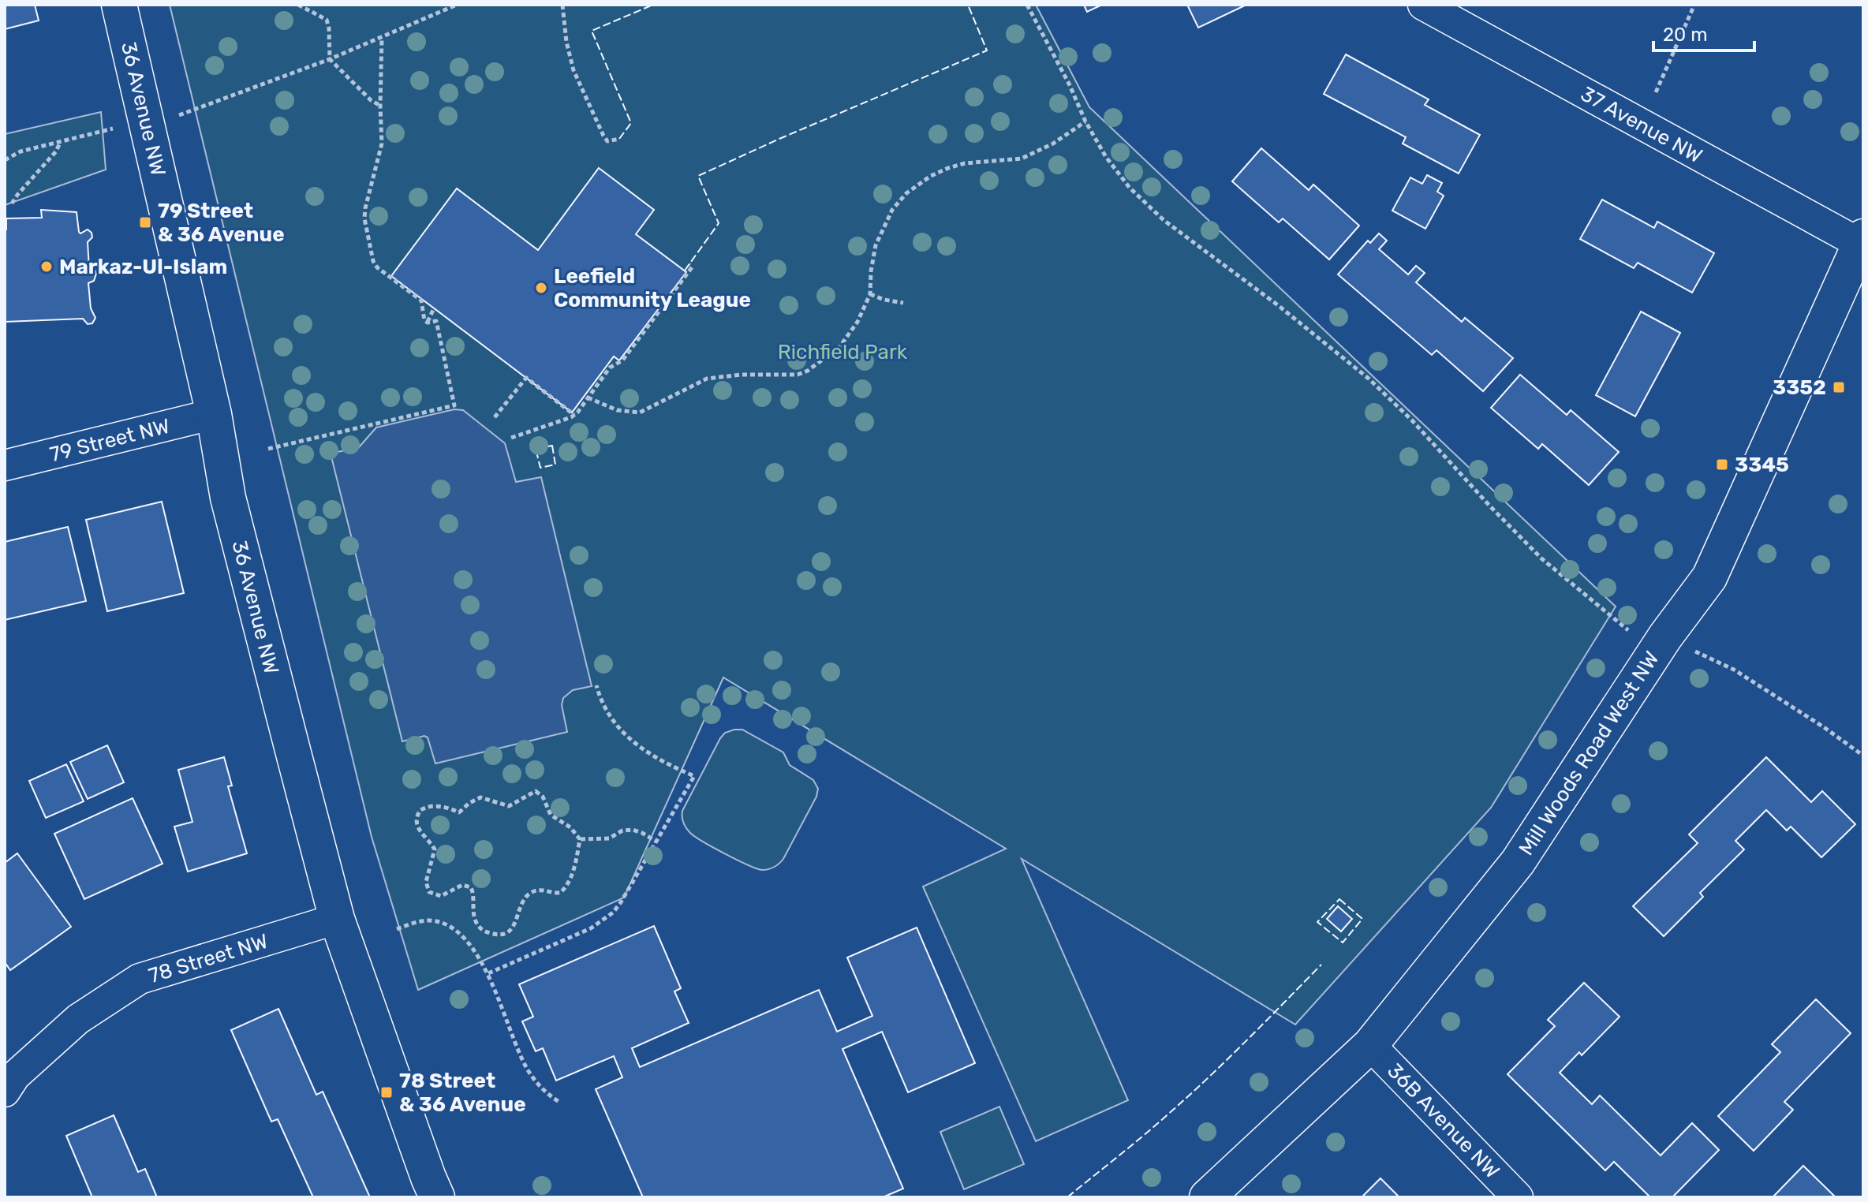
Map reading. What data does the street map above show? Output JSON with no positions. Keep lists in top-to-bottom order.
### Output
{
  "streets": {
    "street": [
      "36 Avenue NW",
      "37 Avenue NW",
      "79 Street NW",
      "Mill Woods Road West NW",
      "78 Street NW",
      "36B Avenue NW"
    ]
  },
  "crossings": [
    ["36 Avenue NW", "79 Street NW"],
    ["36 Avenue NW", "78 Street NW"],
    ["37 Avenue NW", "Mill Woods Road West NW"],
    ["Mill Woods Road West NW", "36B Avenue NW"]
  ],
  "parks": ["Richfield Park"],
  "places": {
    "transit": [
      "79 Street & 36 Avenue",
      "3352",
      "3345",
      "78 Street & 36 Avenue"
    ],
    "other": ["Markaz-Ul-Islam", "Leefield Community League"]
  },
  "scale_bar": "20 m"
}
